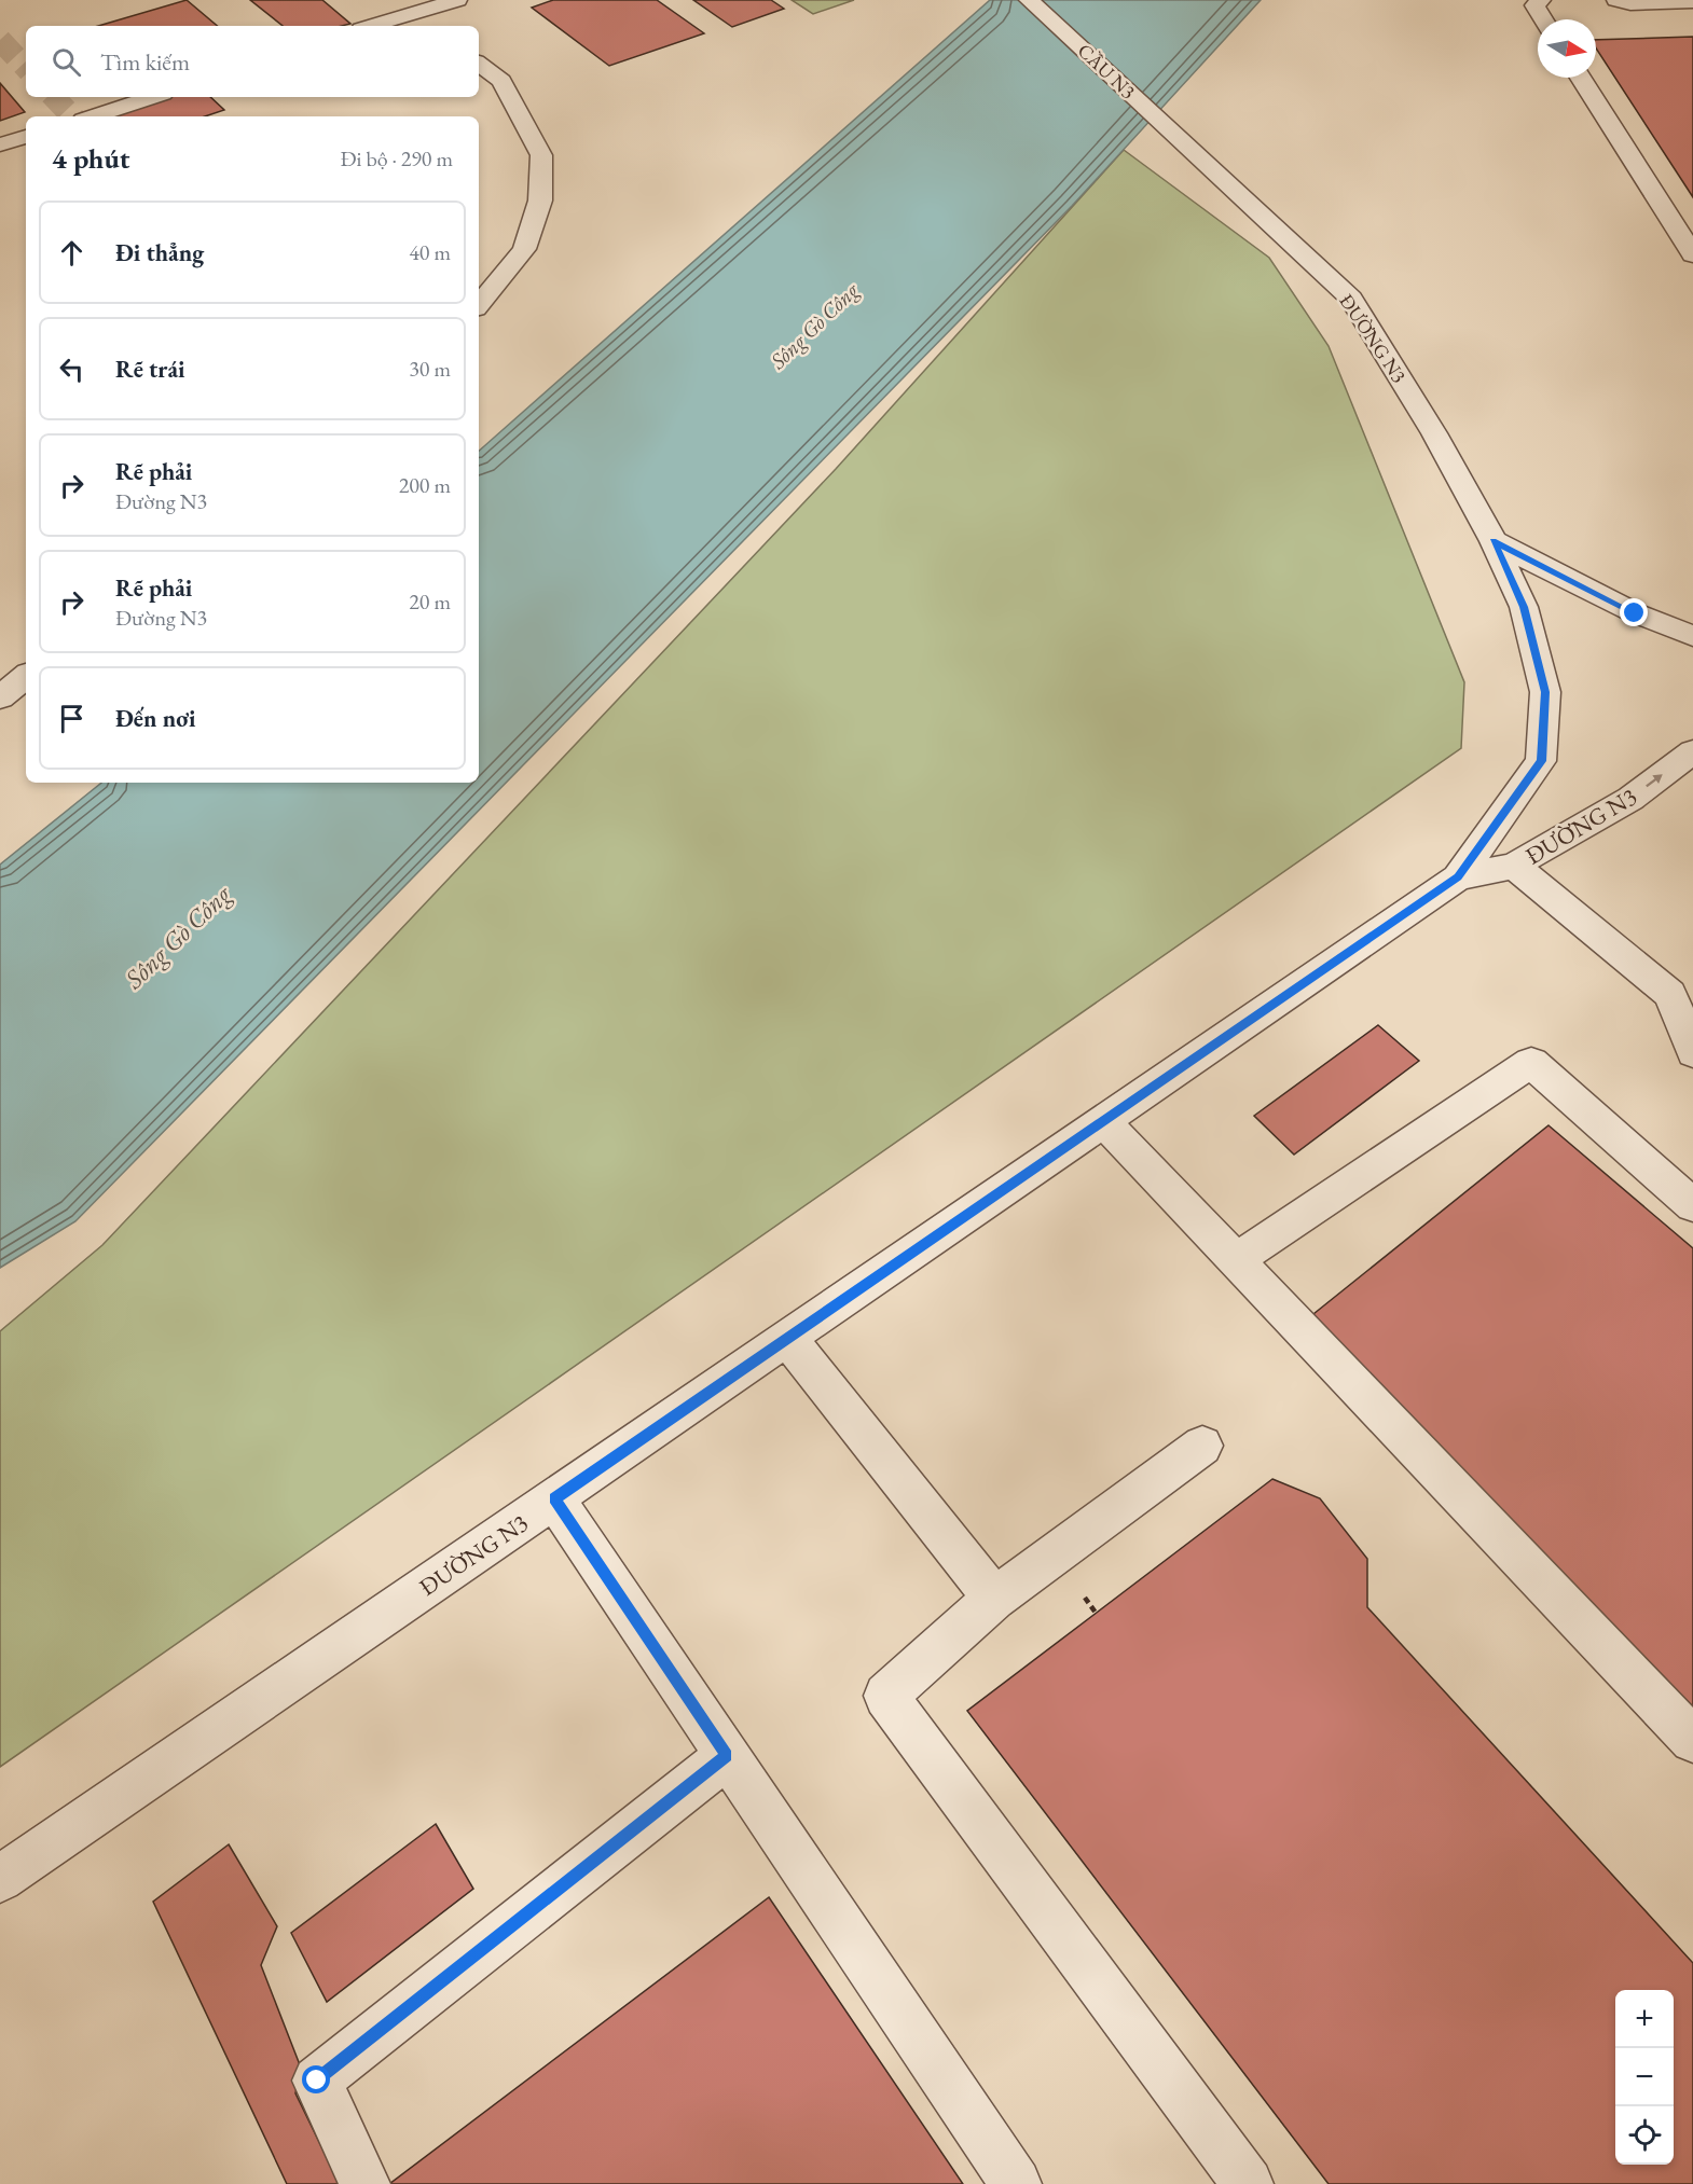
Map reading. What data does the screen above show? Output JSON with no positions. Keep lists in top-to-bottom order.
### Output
{
  "streets": {
    "street": ["CẦU N3", "ĐƯỜNG N3"]
  },
  "crossings": [
    ["CẦU N3", "ĐƯỜNG N3"]
  ],
  "water": ["Sông Gò Công"],
  "north": "right",
  "page": {
    "search": "Tìm kiếm",
    "heading": ["4 phút", "Đi bộ · 290 m"],
    "list": [
      ["Đi thẳng", "40 m"],
      ["Rẽ trái", "30 m"],
      ["Rẽ phải", "Đường N3", "200 m"],
      ["Rẽ phải", "Đường N3", "20 m"],
      "Đến nơi"
    ],
    "map_buttons": ["+", "−"]
  }
}
